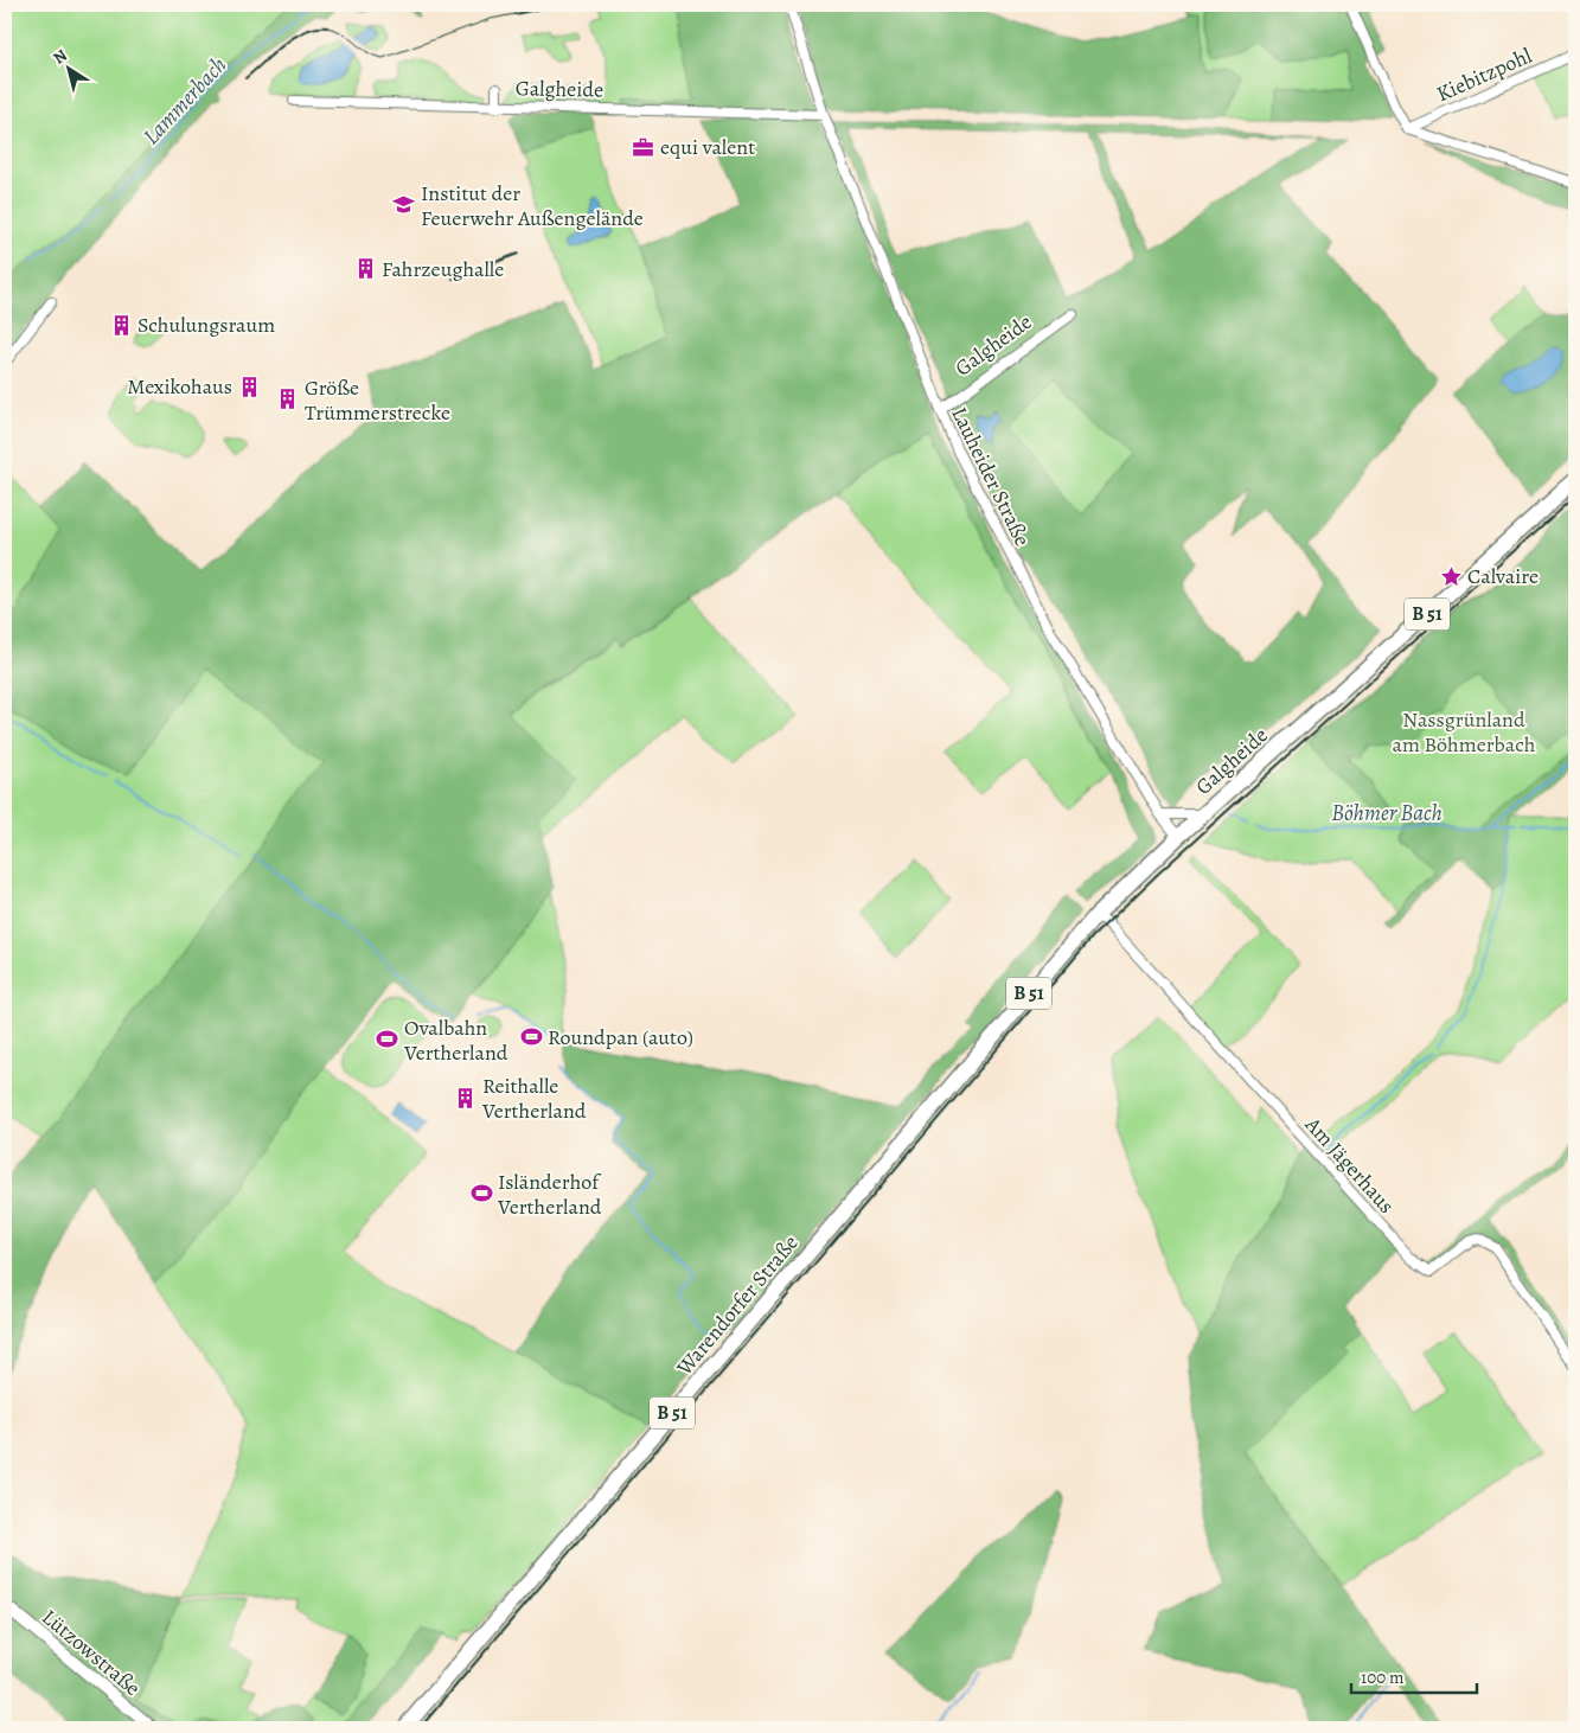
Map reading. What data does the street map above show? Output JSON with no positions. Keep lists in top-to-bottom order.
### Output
{
  "streets": {
    "main road": ["Galgheide", "B 51", "Warendorfer Straße"],
    "street": [
      "Kiebitzpohl",
      "Lauheider Straße",
      "Am Jägerhaus",
      "Lützowstraße"
    ]
  },
  "crossings": [
    ["Galgheide", "Lauheider Straße"],
    ["Galgheide", "Am Jägerhaus"],
    ["Galgheide", "Warendorfer Straße"]
  ],
  "water": ["Lammerbach", "Böhmer Bach"],
  "parks": ["Nassgrünland am Böhmerbach"],
  "places": {
    "office": ["equi valent"],
    "school or university": ["Institut der Feuerwehr Außengelände"],
    "building": [
      "Fahrzeughalle",
      "Schulungsraum",
      "Mexikohaus",
      "Größe Trümmerstrecke",
      "Reithalle Vertherland"
    ],
    "place": ["Calvaire"],
    "sports": ["Roundpan (auto)", "Ovalbahn Vertherland", "Isländerhof Vertherland"]
  },
  "scale_bar": "100 m",
  "north": "top left"
}
